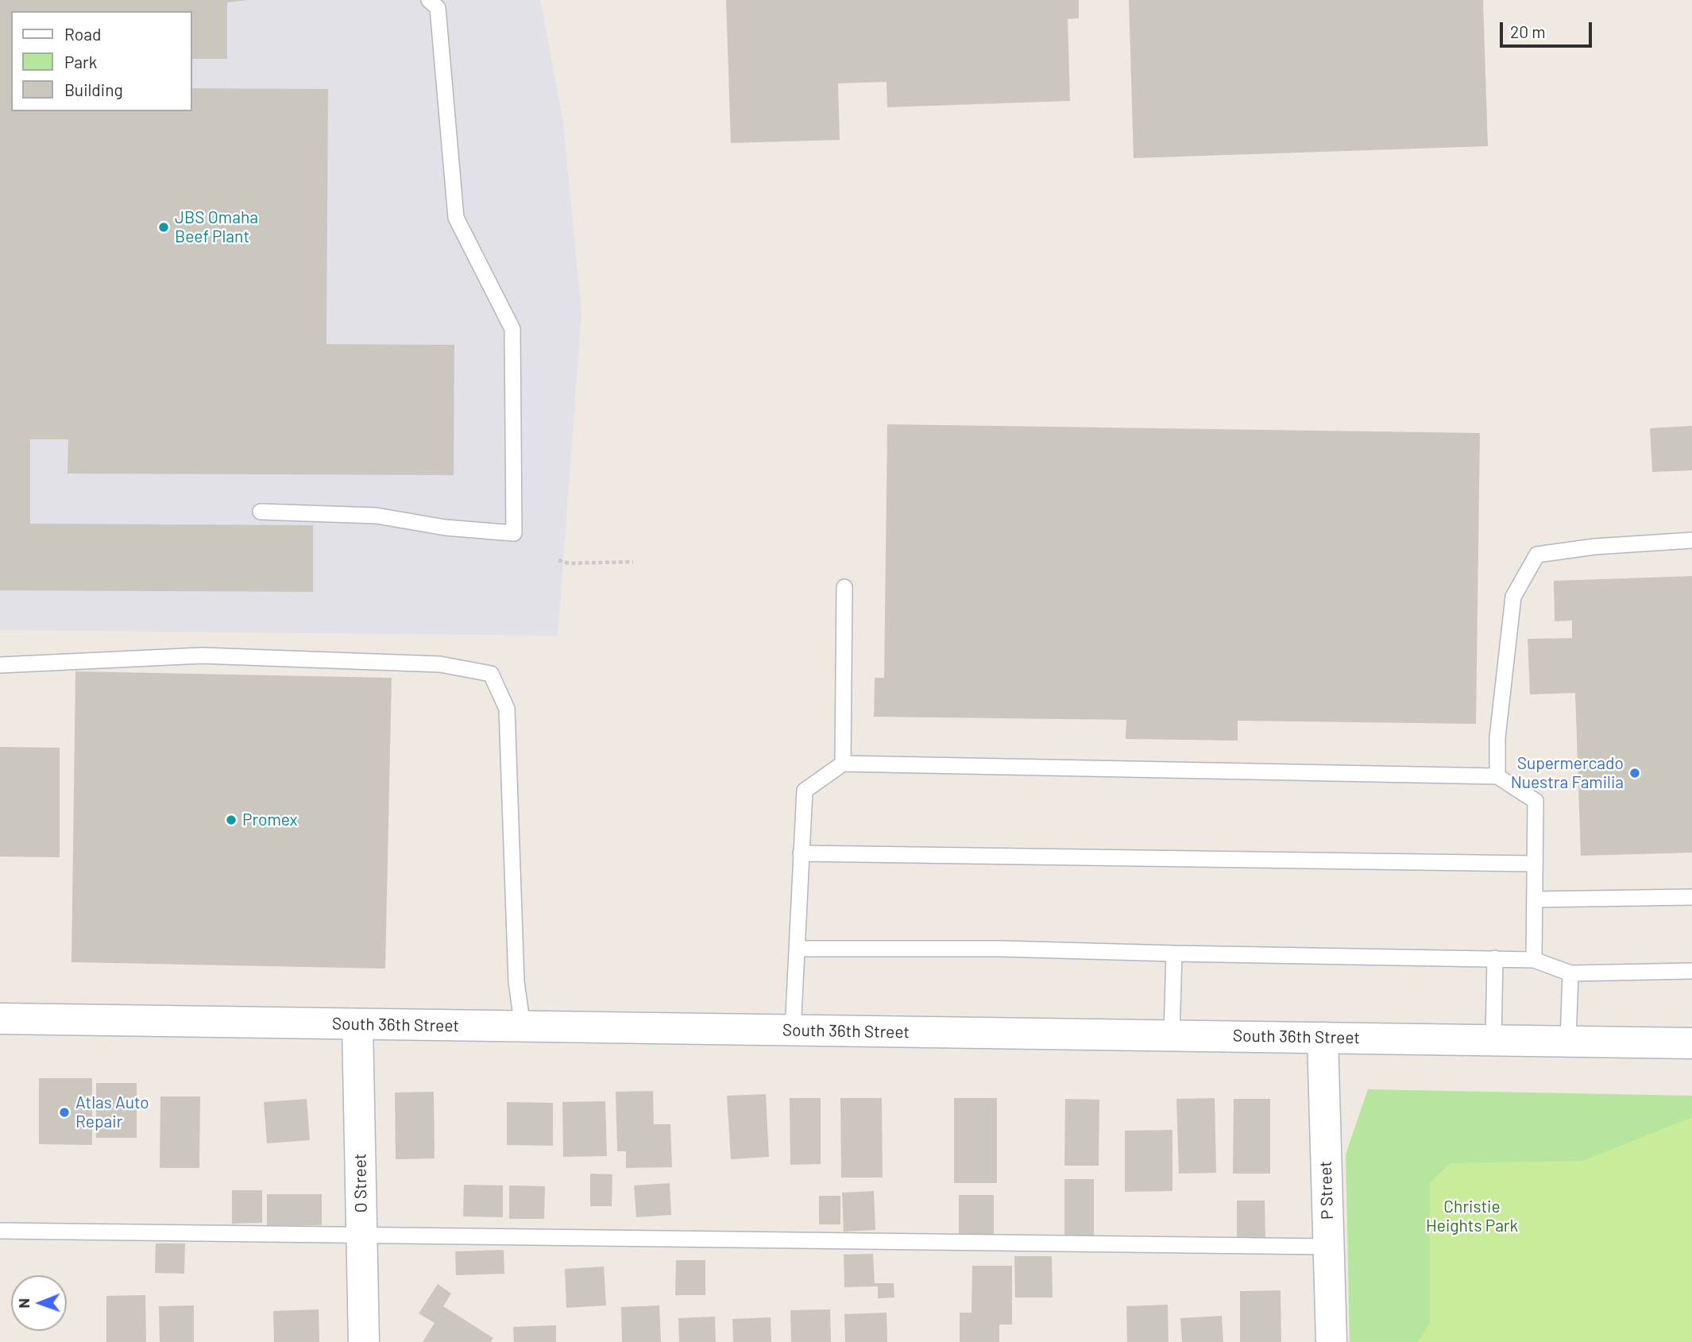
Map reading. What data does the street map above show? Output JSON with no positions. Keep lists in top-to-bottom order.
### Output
{
  "streets": {
    "main road": ["South 36th Street", "O Street", "P Street"]
  },
  "crossings": [
    ["South 36th Street", "O Street"],
    ["South 36th Street", "P Street"]
  ],
  "parks": ["Christie Heights Park"],
  "places": [
    "JBS Omaha Beef Plant",
    "Supermercado Nuestra Familia",
    "Promex",
    "Atlas Auto Repair"
  ],
  "legend": ["Road", "Park", "Building"],
  "scale_bar": "20 m",
  "north": "left"
}
